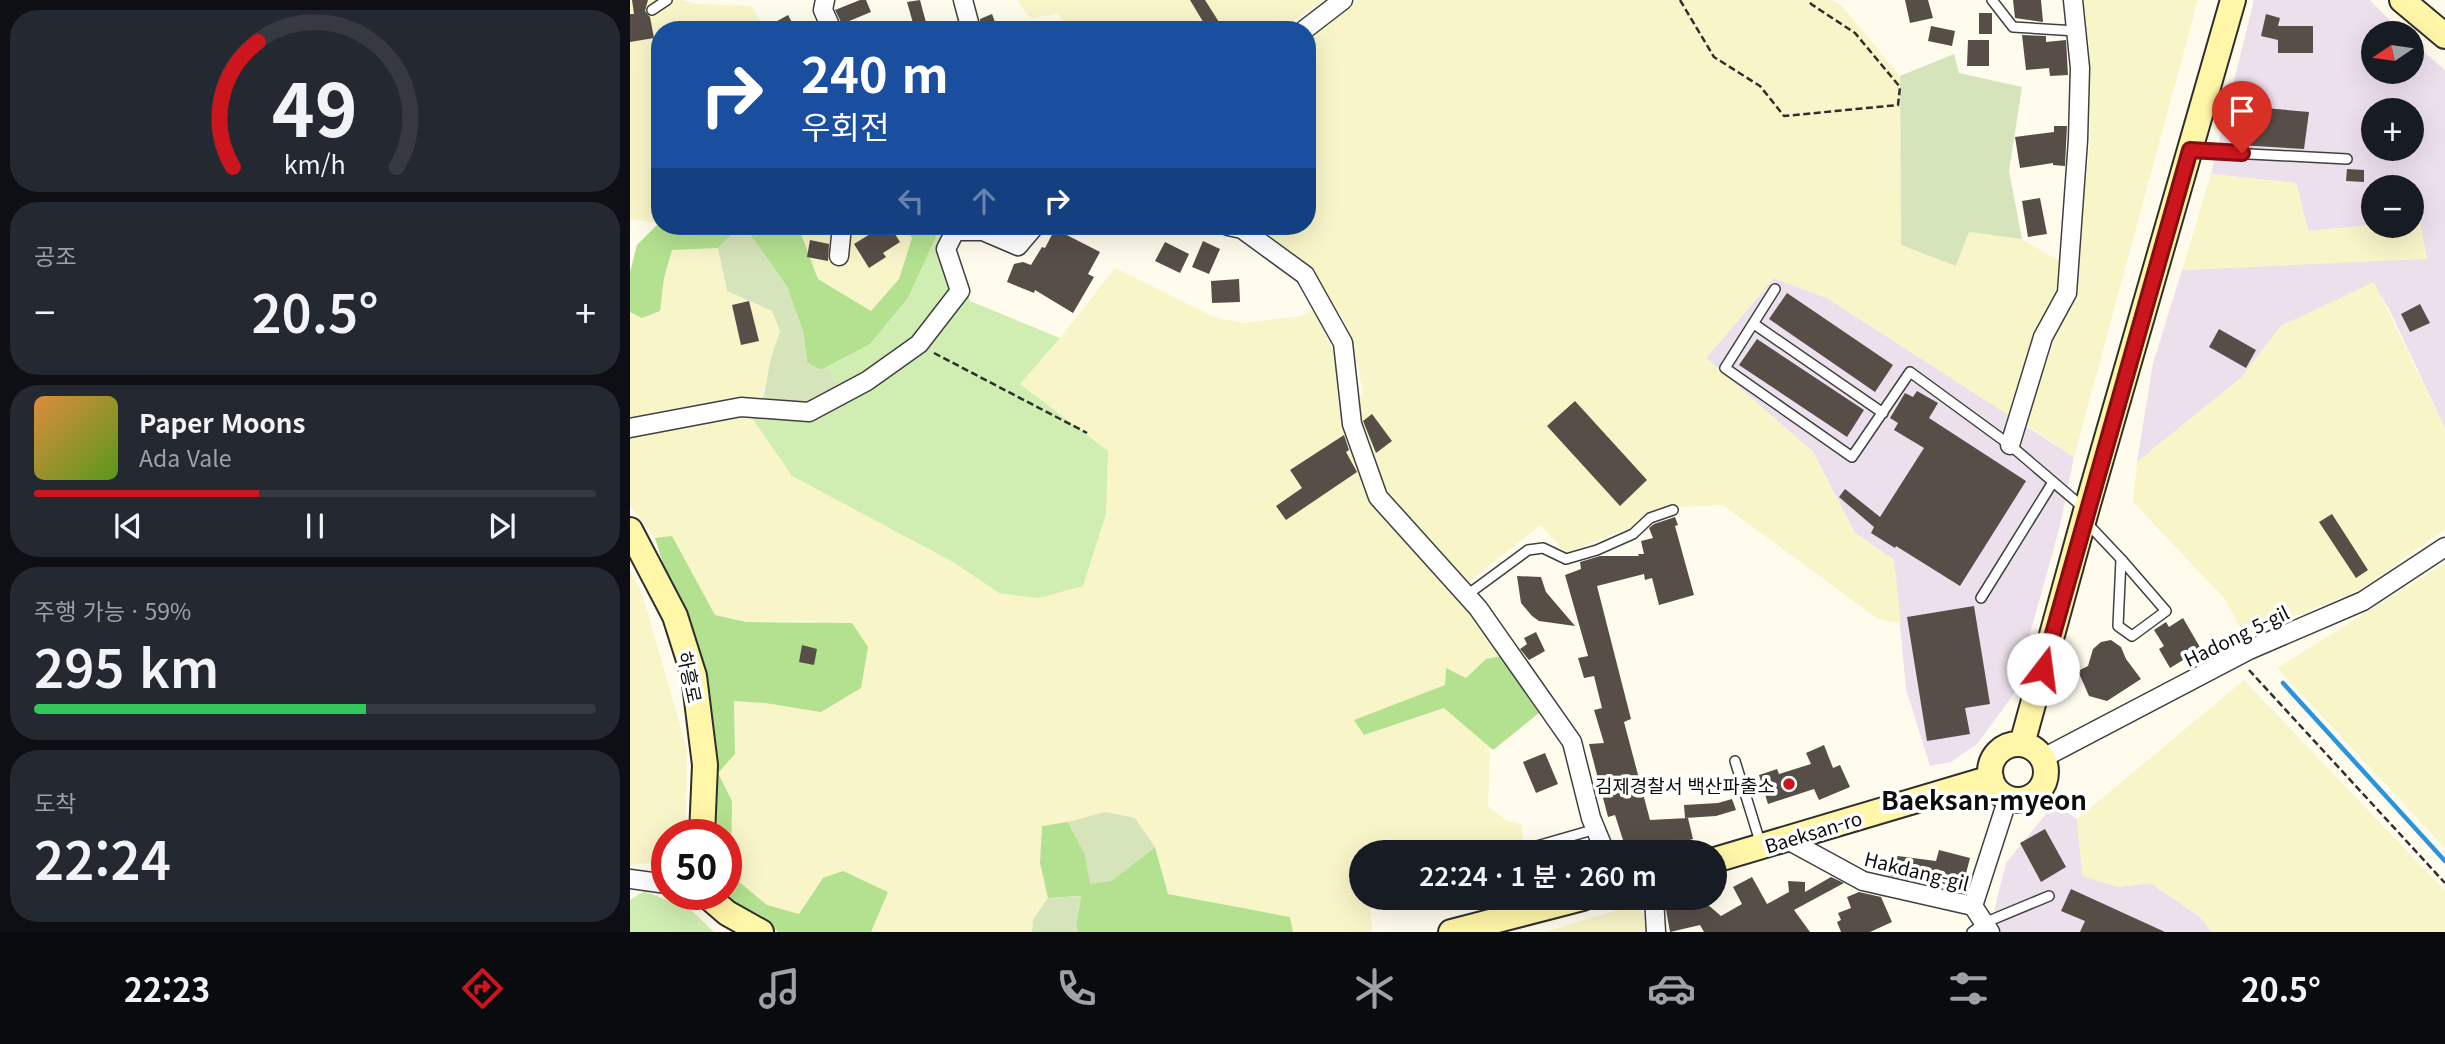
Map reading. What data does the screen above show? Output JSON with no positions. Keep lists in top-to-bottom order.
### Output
{
  "streets": {
    "main road": ["하흥로", "Baeksan-ro"],
    "street": ["Hadong 5-gil", "Hakdang-gil"]
  },
  "crossings": [
    ["Hadong 5-gil", "Baeksan-ro"],
    ["Baeksan-ro", "Hakdang-gil"]
  ],
  "districts": ["Baeksan-myeon"],
  "places": ["김제경찰서 백산파출소"],
  "north": "left",
  "page": {
    "map_buttons": ["+", "−"],
    "turn": ["240 m", "우회전"],
    "tile": [
      "공조",
      ["주행 가능 · 59%", "295 km"],
      ["도착", "22:24"]
    ],
    "heat": ["−", "20.5°", "+"],
    "song": ["Paper Moons", "Ada Vale"],
    "limit": "50",
    "trip": "22:24 · 1 분 · 260 m",
    "tabs": ["22:23", "20.5°"],
    "gauge": ["49", "km/h"]
  }
}
